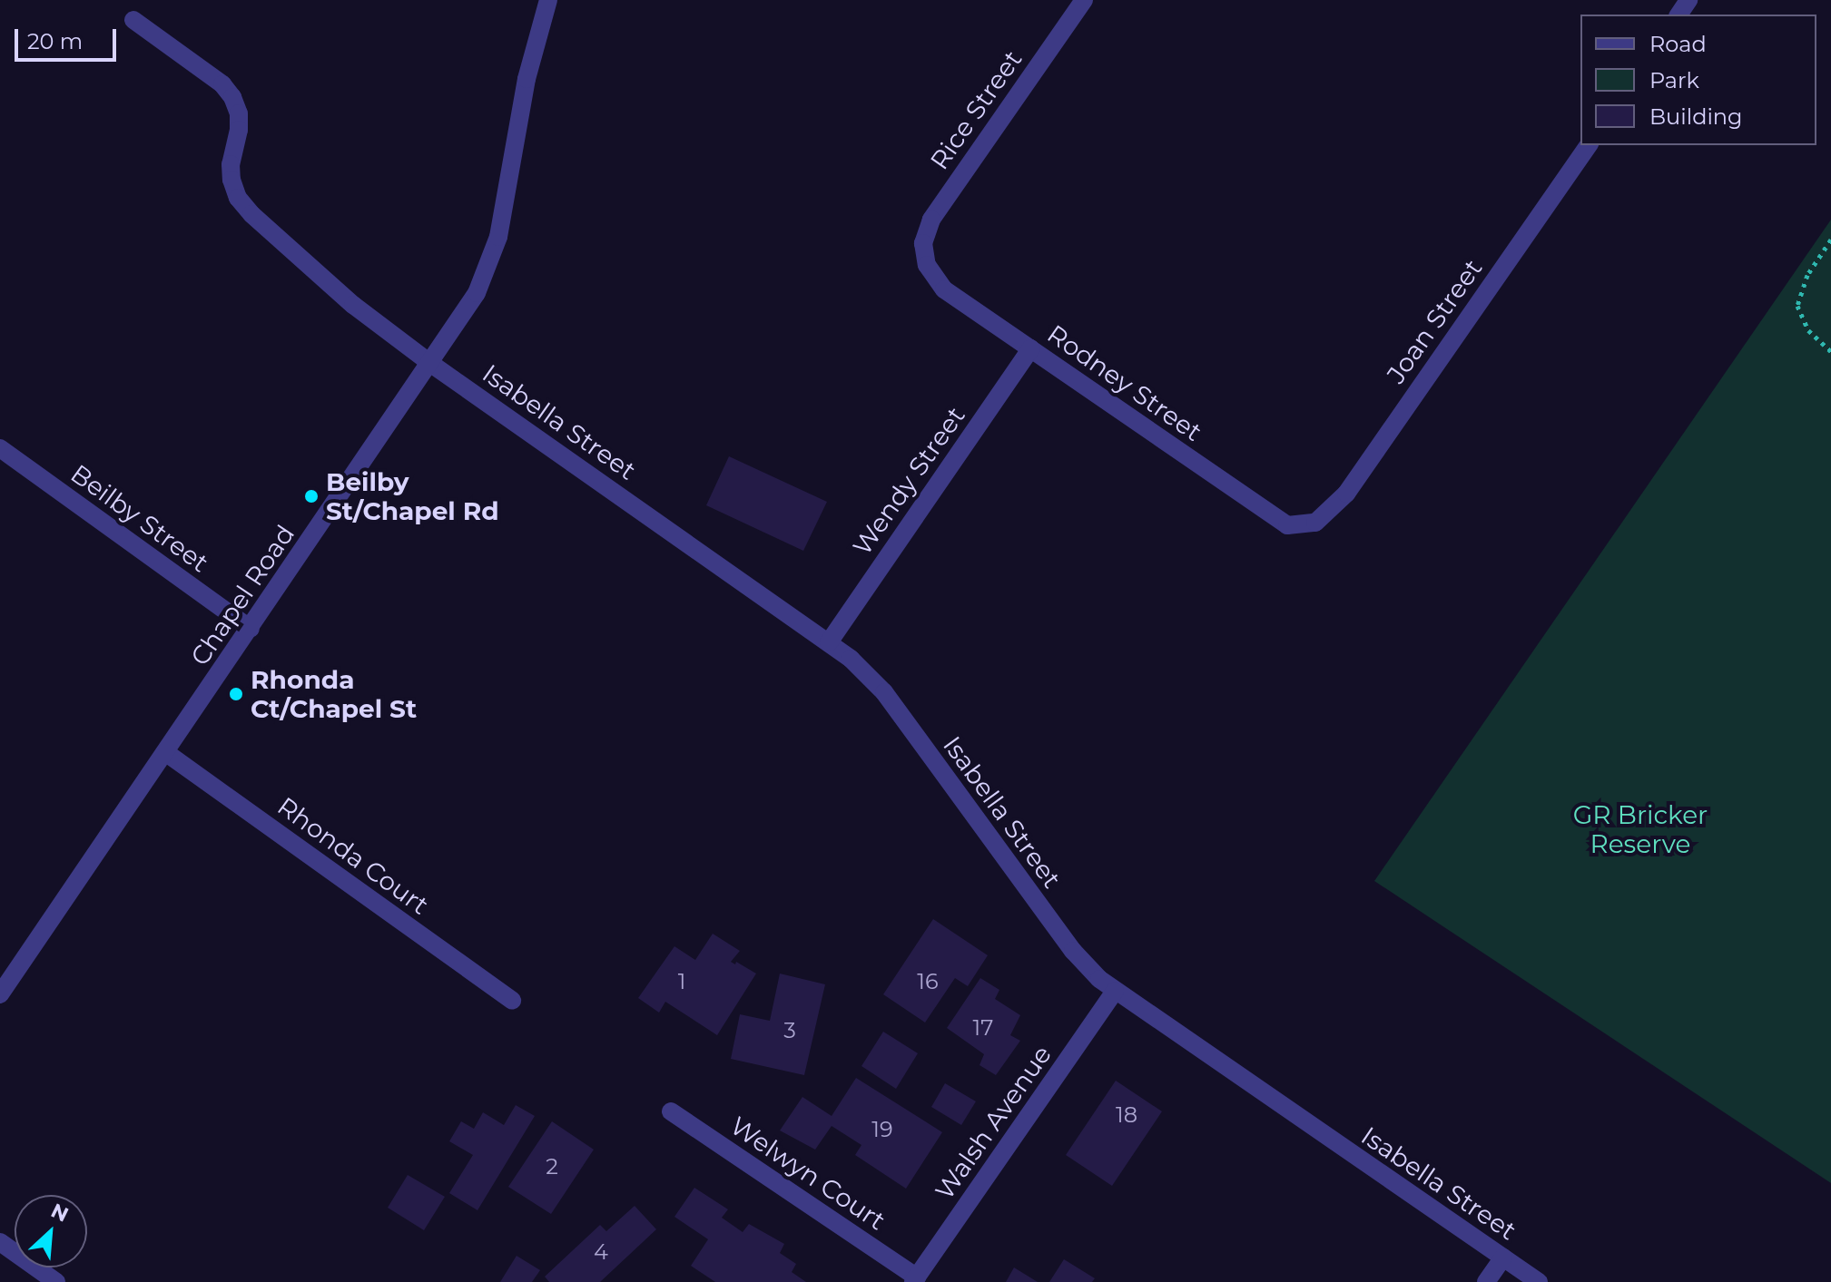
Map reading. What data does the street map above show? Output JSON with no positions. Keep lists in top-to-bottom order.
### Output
{
  "streets": {
    "street": [
      "Rice Street",
      "Joan Street",
      "Rodney Street",
      "Isabella Street",
      "Wendy Street",
      "Beilby Street",
      "Chapel Road",
      "Rhonda Court",
      "Walsh Avenue",
      "Welwyn Court"
    ]
  },
  "crossings": [
    ["Rice Street", "Rodney Street"],
    ["Joan Street", "Rodney Street"],
    ["Rodney Street", "Wendy Street"],
    ["Isabella Street", "Wendy Street"],
    ["Isabella Street", "Chapel Road"],
    ["Isabella Street", "Walsh Avenue"],
    ["Beilby Street", "Chapel Road"],
    ["Chapel Road", "Rhonda Court"],
    ["Walsh Avenue", "Welwyn Court"]
  ],
  "parks": ["GR Bricker Reserve"],
  "places": ["Beilby St/Chapel Rd", "Rhonda Ct/Chapel St"],
  "house_numbers": [
    "1",
    "16",
    "17",
    "3",
    "18",
    "19",
    "2",
    "4"
  ],
  "legend": ["Road", "Park", "Building"],
  "scale_bar": "20 m",
  "north": "top right"
}
